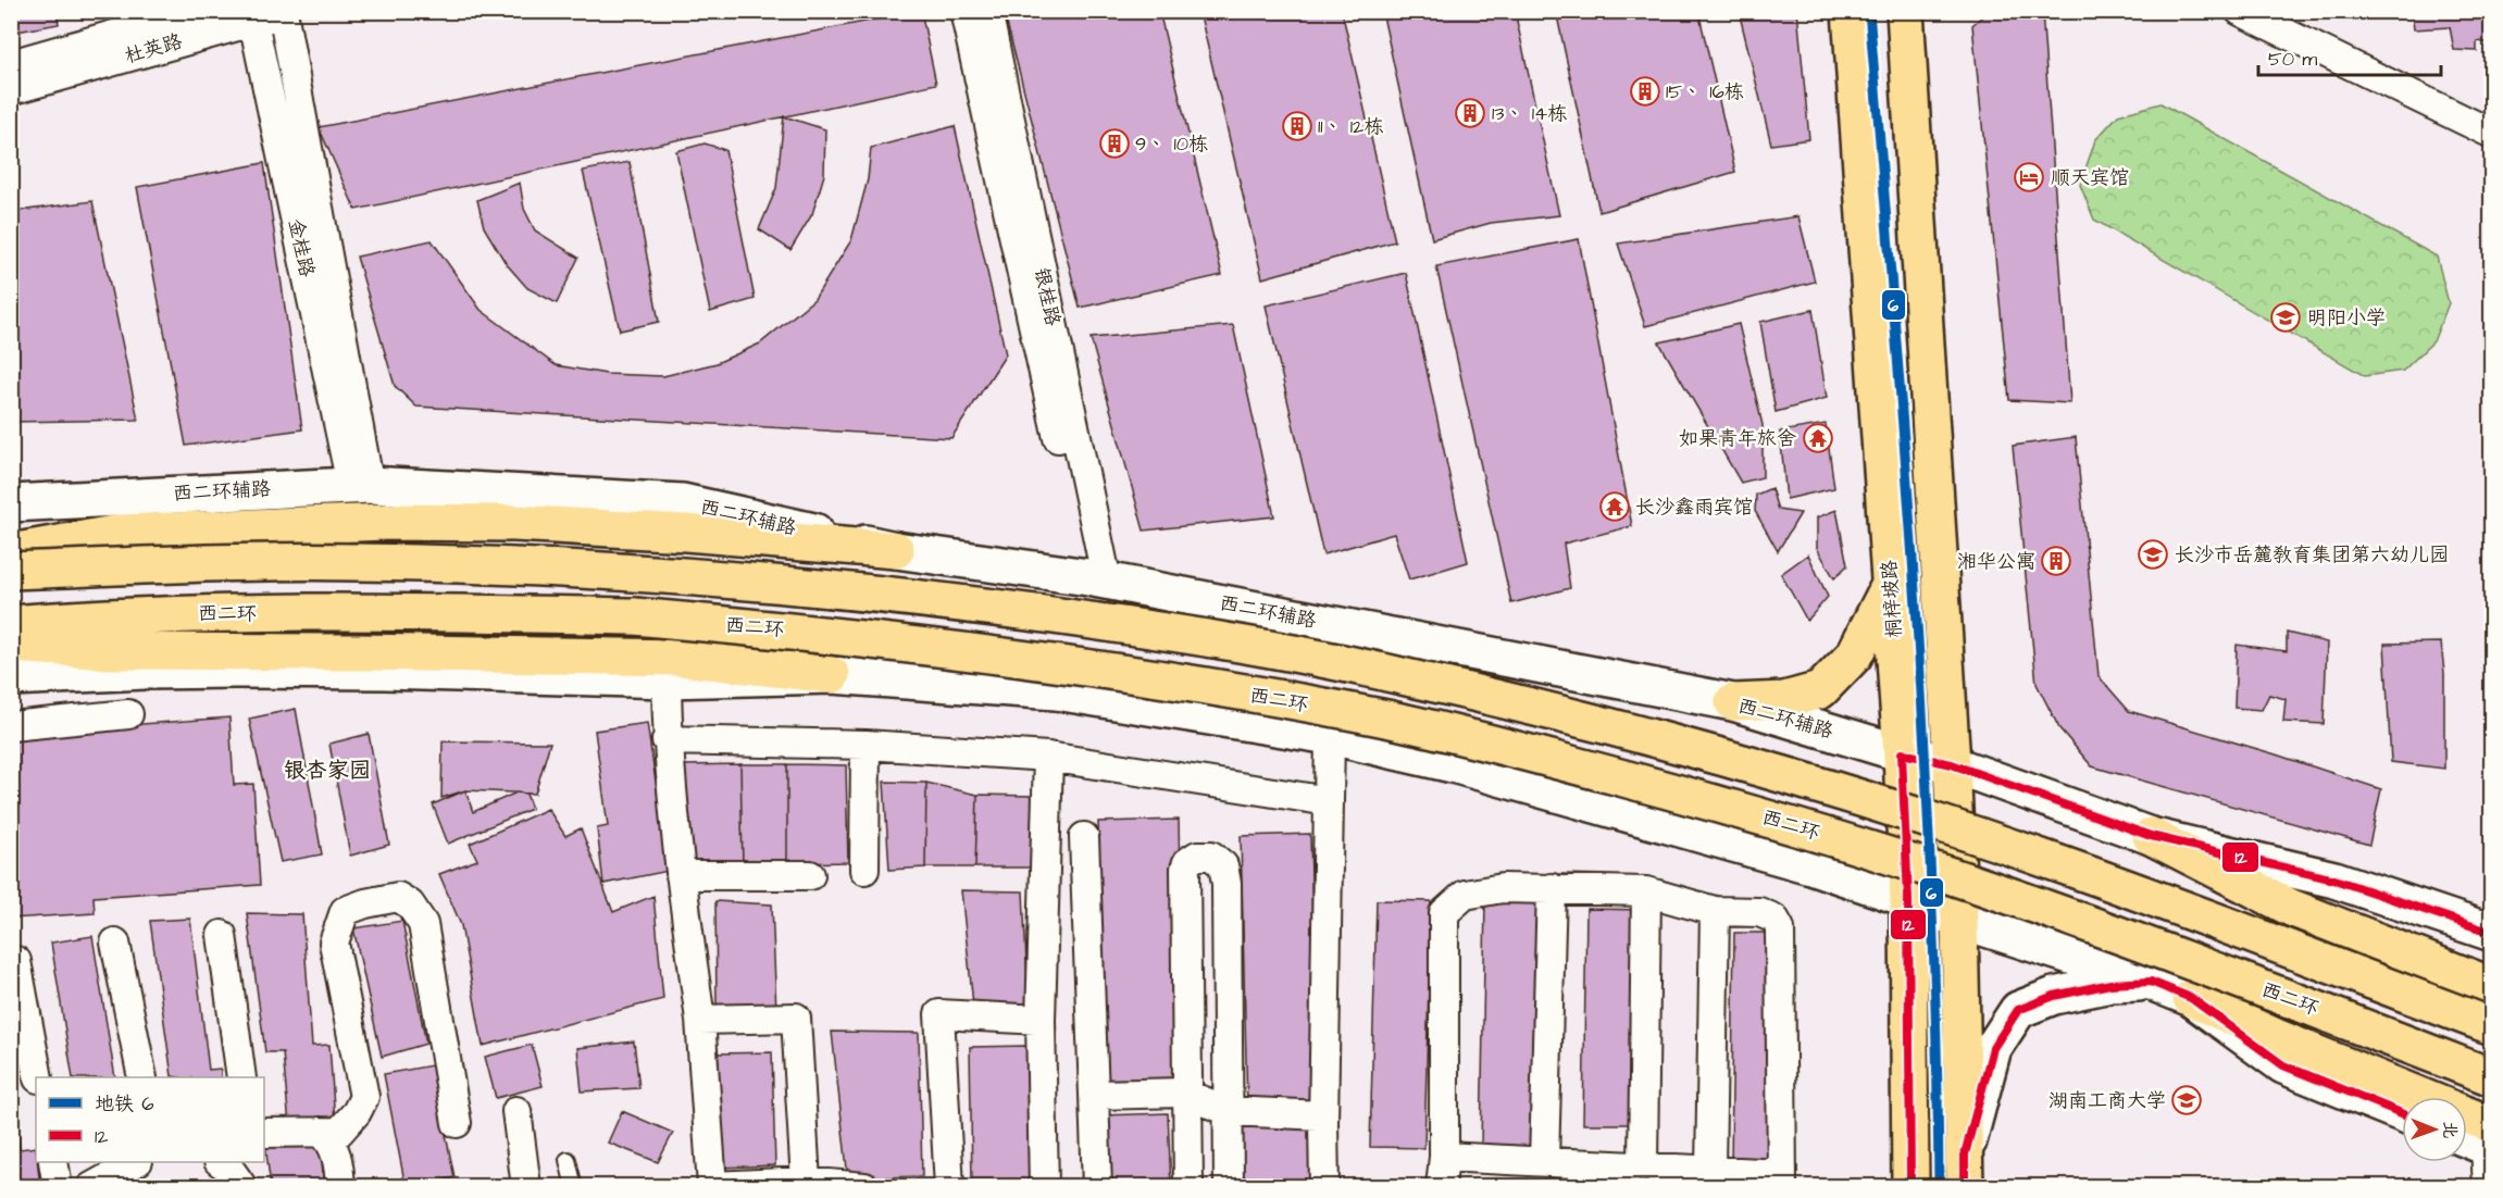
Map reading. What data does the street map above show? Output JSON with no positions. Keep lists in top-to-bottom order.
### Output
{
  "streets": {
    "main road": ["桐梓坡路", "西二环"],
    "street": [
      "杜英路",
      "金桂路",
      "银桂路",
      "西二环辅路"
    ]
  },
  "crossings": [
    ["杜英路", "金桂路"],
    ["金桂路", "西二环辅路"],
    ["银桂路", "西二环辅路"],
    ["西二环辅路", "桐梓坡路"]
  ],
  "districts": ["银杏家园"],
  "places": {
    "building": [
      "15、 16栋",
      "13、 14栋",
      "11、 12栋",
      "9、 10栋",
      "湘华公寓"
    ],
    "hotel": ["顺天宾馆"],
    "school or university": ["明阳小学", "长沙市岳麓教育集团第六幼儿园", "湖南工商大学"],
    "temple": ["如果青年旅舍", "长沙鑫雨宾馆"]
  },
  "lines": ["metro line 6", "transit line 12"],
  "legend": ["地铁 6", "12"],
  "scale_bar": "50 m",
  "north": "right"
}
